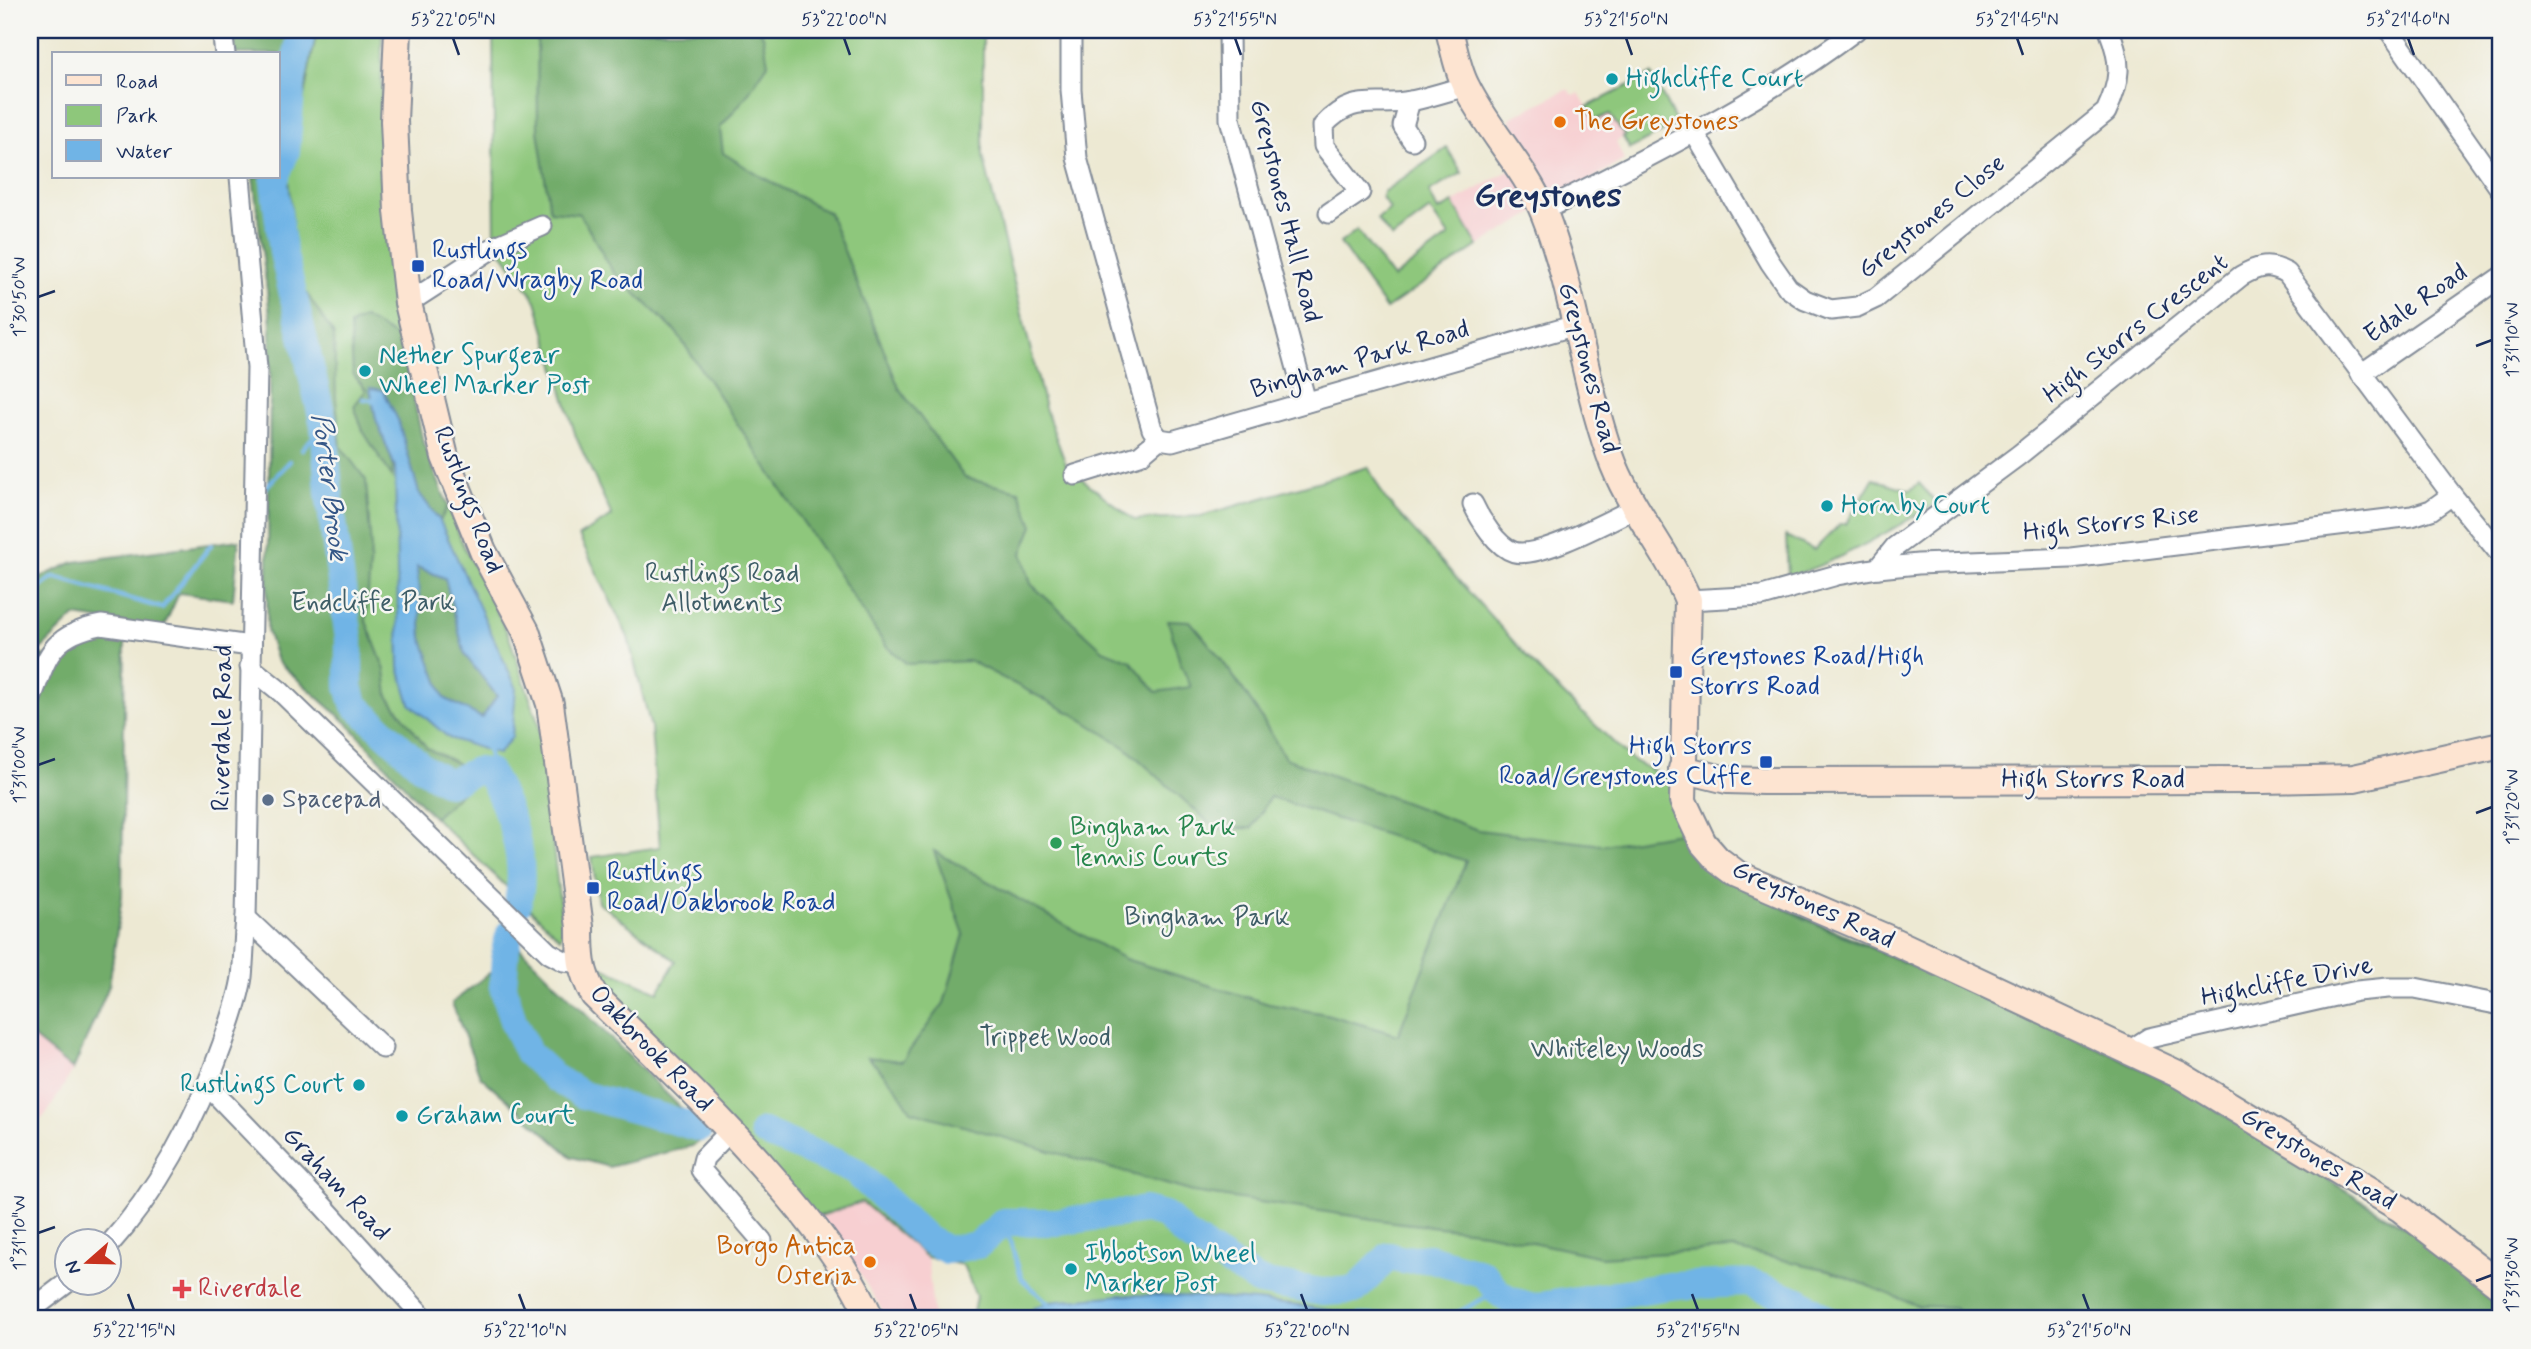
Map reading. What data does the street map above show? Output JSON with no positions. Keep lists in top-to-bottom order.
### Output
{
  "streets": {
    "street": [
      "Greystones Hall Road",
      "Greystones Close",
      "Edale Road",
      "High Storrs Crescent",
      "Bingham Park Road",
      "Greystones Road",
      "Rustlings Road",
      "High Storrs Rise",
      "Riverdale Road",
      "High Storrs Road",
      "Highcliffe Drive",
      "Oakbrook Road",
      "Graham Road"
    ]
  },
  "crossings": [
    ["Greystones Hall Road", "Bingham Park Road"],
    ["Edale Road", "High Storrs Crescent"],
    ["High Storrs Crescent", "High Storrs Rise"],
    ["Bingham Park Road", "Greystones Road"],
    ["Greystones Road", "High Storrs Rise"],
    ["Greystones Road", "High Storrs Road"],
    ["Greystones Road", "Highcliffe Drive"],
    ["Rustlings Road", "Oakbrook Road"],
    ["Riverdale Road", "Oakbrook Road"],
    ["Riverdale Road", "Graham Road"]
  ],
  "districts": ["Greystones"],
  "water": ["Porter Brook"],
  "parks": [
    "Rustlings Road Allotments",
    "Endcliffe Park",
    "Bingham Park",
    "Trippet Wood",
    "Whiteley Woods"
  ],
  "places": {
    "other": [
      "Highcliffe Court",
      "The Greystones",
      "Nether Spurgear Wheel Marker Post",
      "Hornby Court",
      "Spacepad",
      "Bingham Park Tennis Courts",
      "Rustlings Court",
      "Graham Court",
      "Borgo Antica Osteria",
      "Ibbotson Wheel Marker Post"
    ],
    "transit": [
      "Rustlings Road/Wragby Road",
      "Greystones Road/High Storrs Road",
      "High Storrs Road/Greystones Cliffe",
      "Rustlings Road/Oakbrook Road"
    ],
    "health": ["Riverdale"]
  },
  "legend": ["Road", "Park", "Water"],
  "north": "left",
  "coordinates": [
    "53°22'05\"N",
    "53°22'00\"N",
    "53°21'55\"N",
    "53°21'50\"N",
    "53°21'45\"N",
    "53°21'40\"N",
    "1°30'50\"W",
    "1°31'10\"W",
    "1°31'00\"W",
    "1°31'20\"W",
    "1°31'30\"W",
    "53°22'15\"N",
    "53°22'10\"N"
  ]
}
